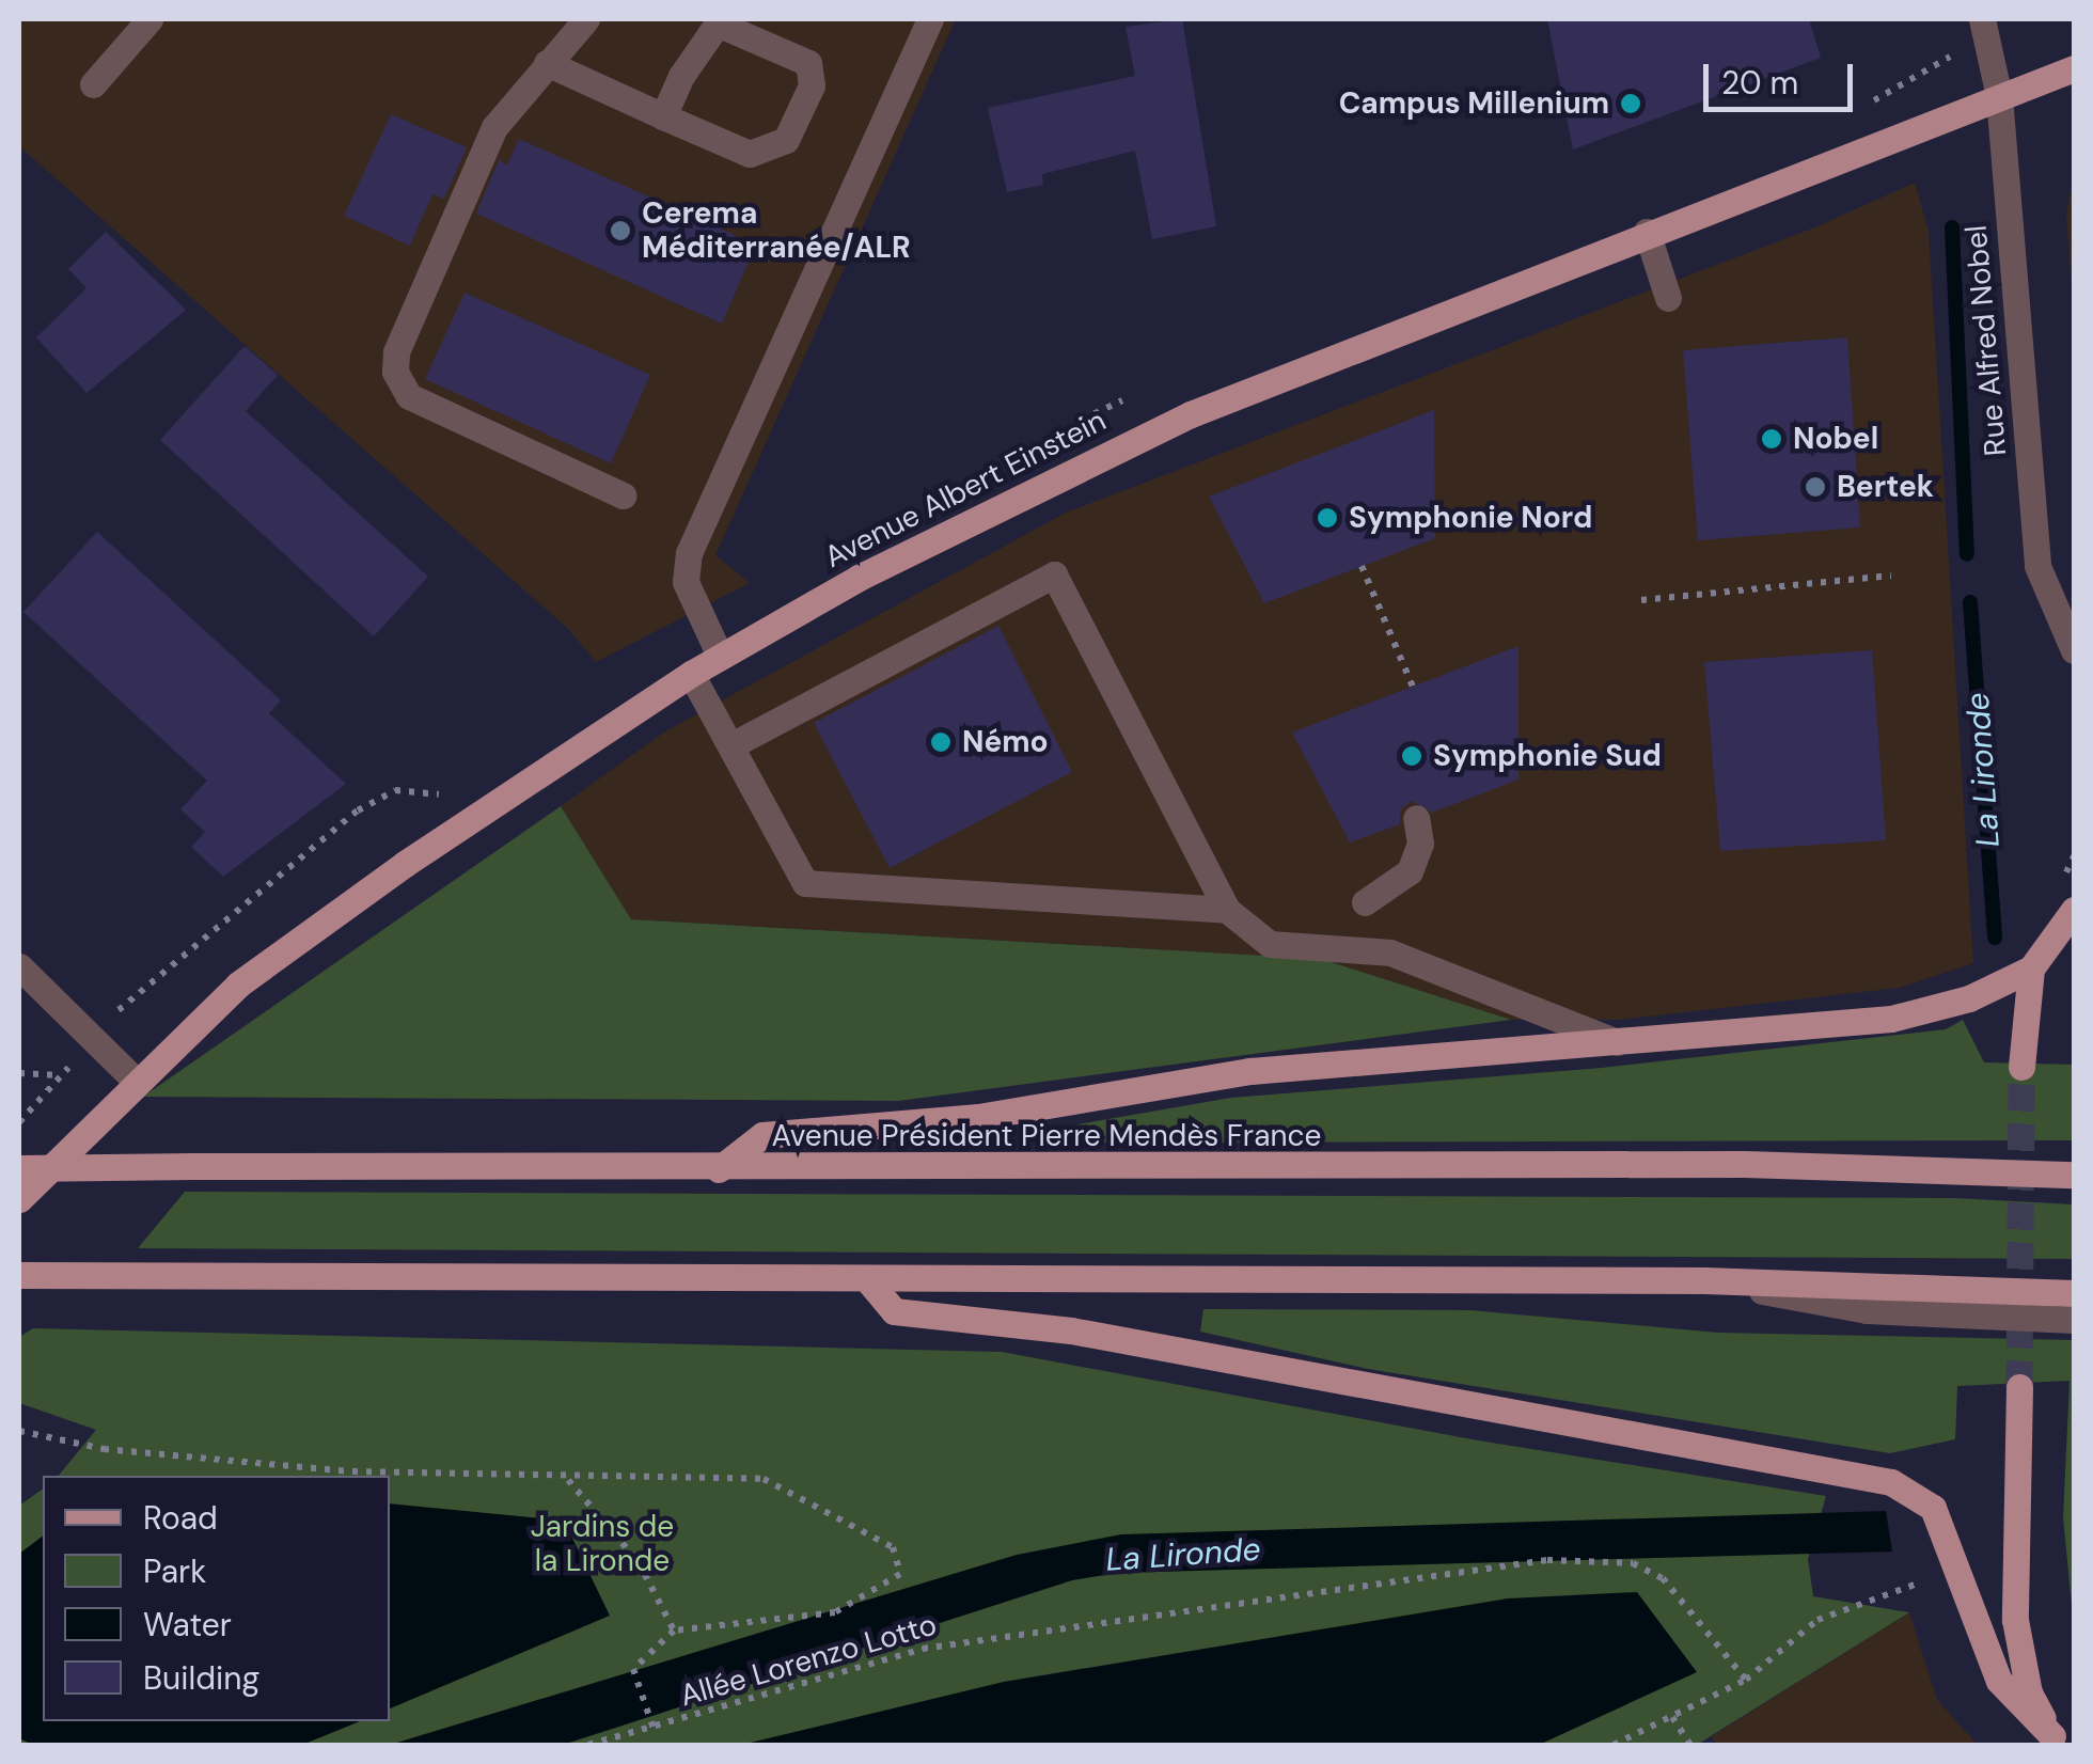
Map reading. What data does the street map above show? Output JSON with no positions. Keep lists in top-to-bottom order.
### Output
{
  "streets": {
    "main road": ["Avenue Albert Einstein", "Avenue Président Pierre Mendès France"],
    "street": ["Rue Alfred Nobel"],
    "path": ["Allée Lorenzo Lotto"]
  },
  "crossings": [
    ["Rue Alfred Nobel", "Avenue Albert Einstein"]
  ],
  "water": ["La Lironde"],
  "parks": ["Jardins de la Lironde"],
  "places": [
    "Campus Millenium",
    "Cerema Méditerranée/ALR",
    "Nobel",
    "Bertek",
    "Symphonie Nord",
    "Némo",
    "Symphonie Sud"
  ],
  "legend": [
    "Road",
    "Park",
    "Water",
    "Building"
  ],
  "scale_bar": "20 m"
}
